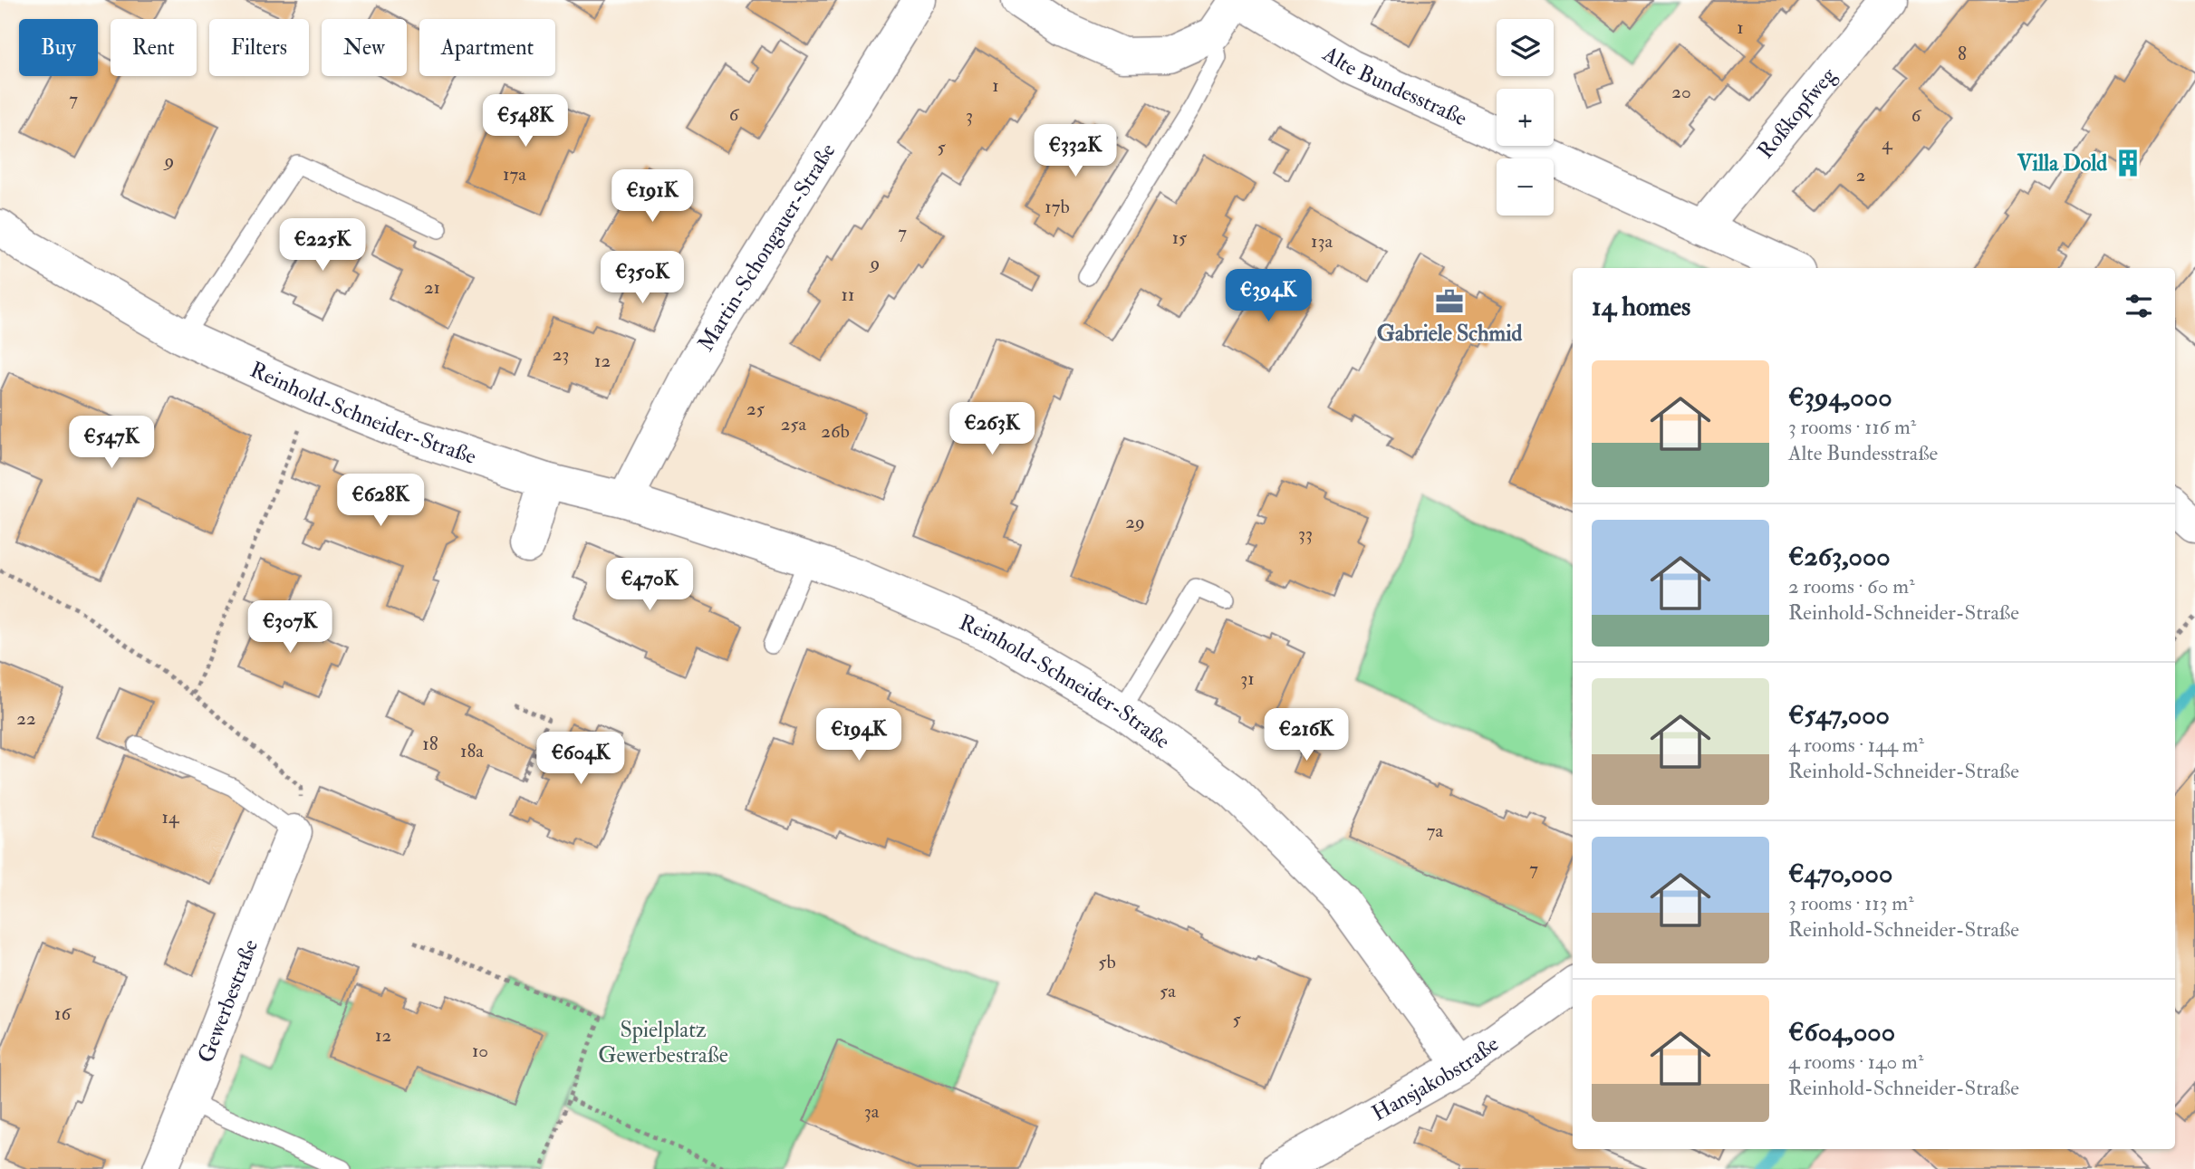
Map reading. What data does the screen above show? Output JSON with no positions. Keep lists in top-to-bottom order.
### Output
{
  "streets": {
    "street": [
      "Alte Bundesstraße",
      "Roßkopfweg",
      "Martin-Schongauer-Straße",
      "Reinhold-Schneider-Straße",
      "Gewerbestraße",
      "Hansjakobstraße"
    ]
  },
  "crossings": [
    ["Alte Bundesstraße", "Roßkopfweg"],
    ["Martin-Schongauer-Straße", "Reinhold-Schneider-Straße"],
    ["Reinhold-Schneider-Straße", "Hansjakobstraße"]
  ],
  "parks": ["Spielplatz Gewerbestraße"],
  "places": {
    "building": ["Villa Dold"],
    "office": ["Gabriele Schmid"]
  },
  "house_numbers": [
    "1",
    "8",
    "1",
    "20",
    "7",
    "6",
    "3",
    "6",
    "4",
    "5",
    "9",
    "17a",
    "2",
    "17b",
    "7",
    "15",
    "13a",
    "9",
    "21",
    "11",
    "23",
    "12",
    "25",
    "25a",
    "26b",
    "29",
    "33",
    "31",
    "22",
    "18",
    "18a",
    "14",
    "7a",
    "7",
    "5b",
    "5a",
    "16",
    "5",
    "12",
    "10",
    "3a"
  ],
  "page": {
    "map_buttons": ["+", "−"],
    "chip": [
      "Buy",
      "Rent",
      "Filters",
      "New",
      "Apartment"
    ],
    "price": [
      "€548K",
      "€332K",
      "€191K",
      "€225K",
      "€350K",
      "€394K",
      "€263K",
      "€547K",
      "€628K",
      "€470K",
      "€307K",
      "€194K",
      "€216K",
      "€604K"
    ],
    "heading": "14 homes",
    "list": [
      {
        "name": "€394,000",
        "note": "3 rooms · 116 m² · Alte Bundesstraße"
      },
      {
        "name": "€263,000",
        "note": "2 rooms · 60 m² · Reinhold-Schneider-Straße"
      },
      {
        "name": "€547,000",
        "note": "4 rooms · 144 m² · Reinhold-Schneider-Straße"
      },
      {
        "name": "€470,000",
        "note": "3 rooms · 113 m² · Reinhold-Schneider-Straße"
      },
      {
        "name": "€604,000",
        "note": "4 rooms · 140 m² · Reinhold-Schneider-Straße"
      }
    ]
  }
}
